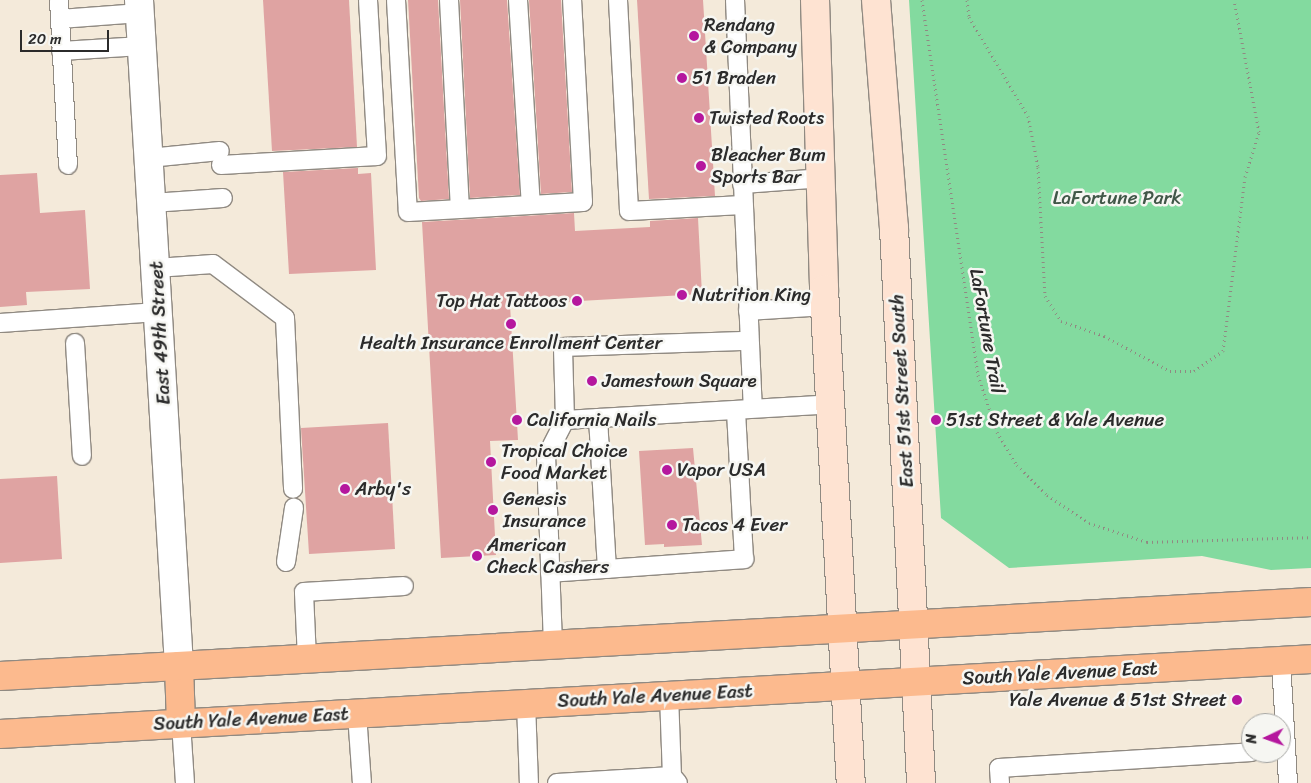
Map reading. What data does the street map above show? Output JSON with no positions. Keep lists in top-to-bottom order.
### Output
{
  "streets": {
    "main road": ["East 51st Street South", "South Yale Avenue East"],
    "street": ["East 49th Street"],
    "path": ["LaFortune Trail"]
  },
  "crossings": [
    ["East 51st Street South", "South Yale Avenue East"]
  ],
  "parks": ["LaFortune Park"],
  "places": [
    "Rendang & Company",
    "51 Braden",
    "Twisted Roots",
    "Bleacher Bum Sports Bar",
    "Nutrition King",
    "Top Hat Tattoos",
    "Health Insurance Enrollment Center",
    "Jamestown Square",
    "California Nails",
    "51st Street & Yale Avenue",
    "Tropical Choice Food Market",
    "Vapor USA",
    "Arby's",
    "Genesis Insurance",
    "Tacos 4 Ever",
    "American Check Cashers",
    "Yale Avenue & 51st Street"
  ],
  "scale_bar": "20 m",
  "north": "left"
}
